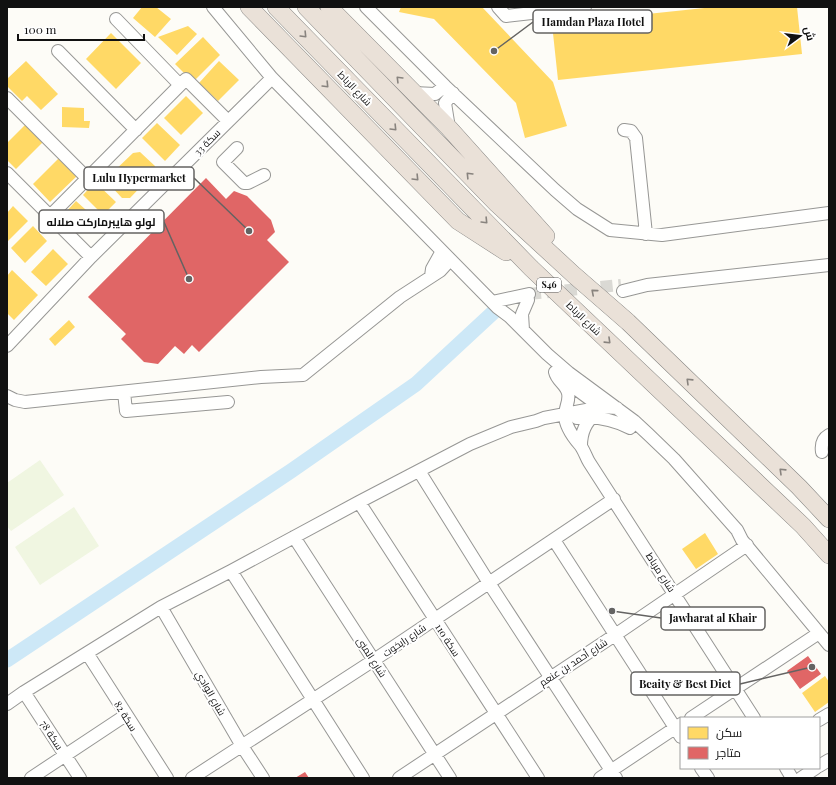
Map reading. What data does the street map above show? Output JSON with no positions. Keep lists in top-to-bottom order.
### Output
{
  "streets": {
    "highway": ["شارع الرباط", "S46"],
    "street": [
      "سكة 33",
      "شارع مرباط",
      "شارع رايخوت",
      "سكة 110",
      "شارع المنى",
      "شارع أحمد بن عنعم",
      "شارع الوادي",
      "سكة 82",
      "سكة 78"
    ]
  },
  "crossings": [
    ["شارع مرباط", "شارع رايخوت"],
    ["شارع مرباط", "شارع أحمد بن عنعم"],
    ["شارع رايخوت", "سكة 110"],
    ["شارع رايخوت", "شارع المنى"],
    ["شارع رايخوت", "شارع الوادي"],
    ["سكة 110", "شارع أحمد بن عنعم"],
    ["شارع المنى", "شارع أحمد بن عنعم"]
  ],
  "places": [
    "Hamdan Plaza Hotel",
    "Lulu Hypermarket",
    "لولو هايبرماركت صلاله",
    "Jawharat al Khair",
    "Beaity & Best Diet"
  ],
  "legend": ["سكن", "متاجر"],
  "scale_bar": "100 m",
  "north": "right"
}
